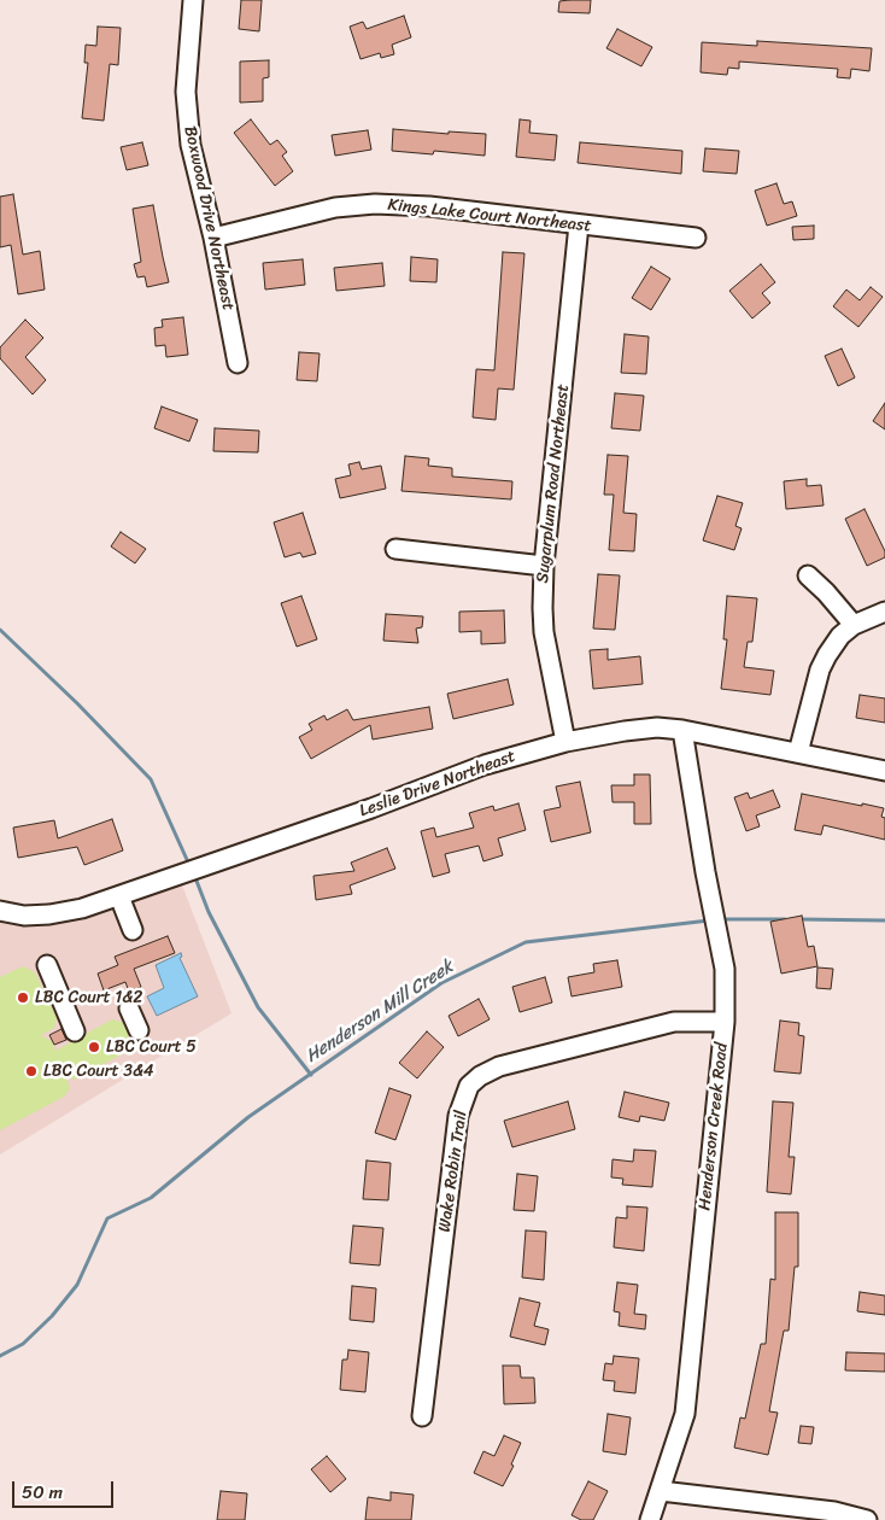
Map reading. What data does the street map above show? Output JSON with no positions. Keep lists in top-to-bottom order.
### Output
{
  "streets": {
    "street": [
      "Kings Lake Court Northeast",
      "Boxwood Drive Northeast",
      "Sugarplum Road Northeast",
      "Leslie Drive Northeast",
      "Henderson Creek Road",
      "Wake Robin Trail"
    ]
  },
  "crossings": [
    ["Kings Lake Court Northeast", "Boxwood Drive Northeast"],
    ["Kings Lake Court Northeast", "Sugarplum Road Northeast"],
    ["Sugarplum Road Northeast", "Leslie Drive Northeast"],
    ["Leslie Drive Northeast", "Henderson Creek Road"],
    ["Henderson Creek Road", "Wake Robin Trail"]
  ],
  "water": ["Henderson Mill Creek"],
  "places": ["LBC Court 1&2", "LBC Court 5", "LBC Court 3&4"],
  "scale_bar": "50 m"
}
